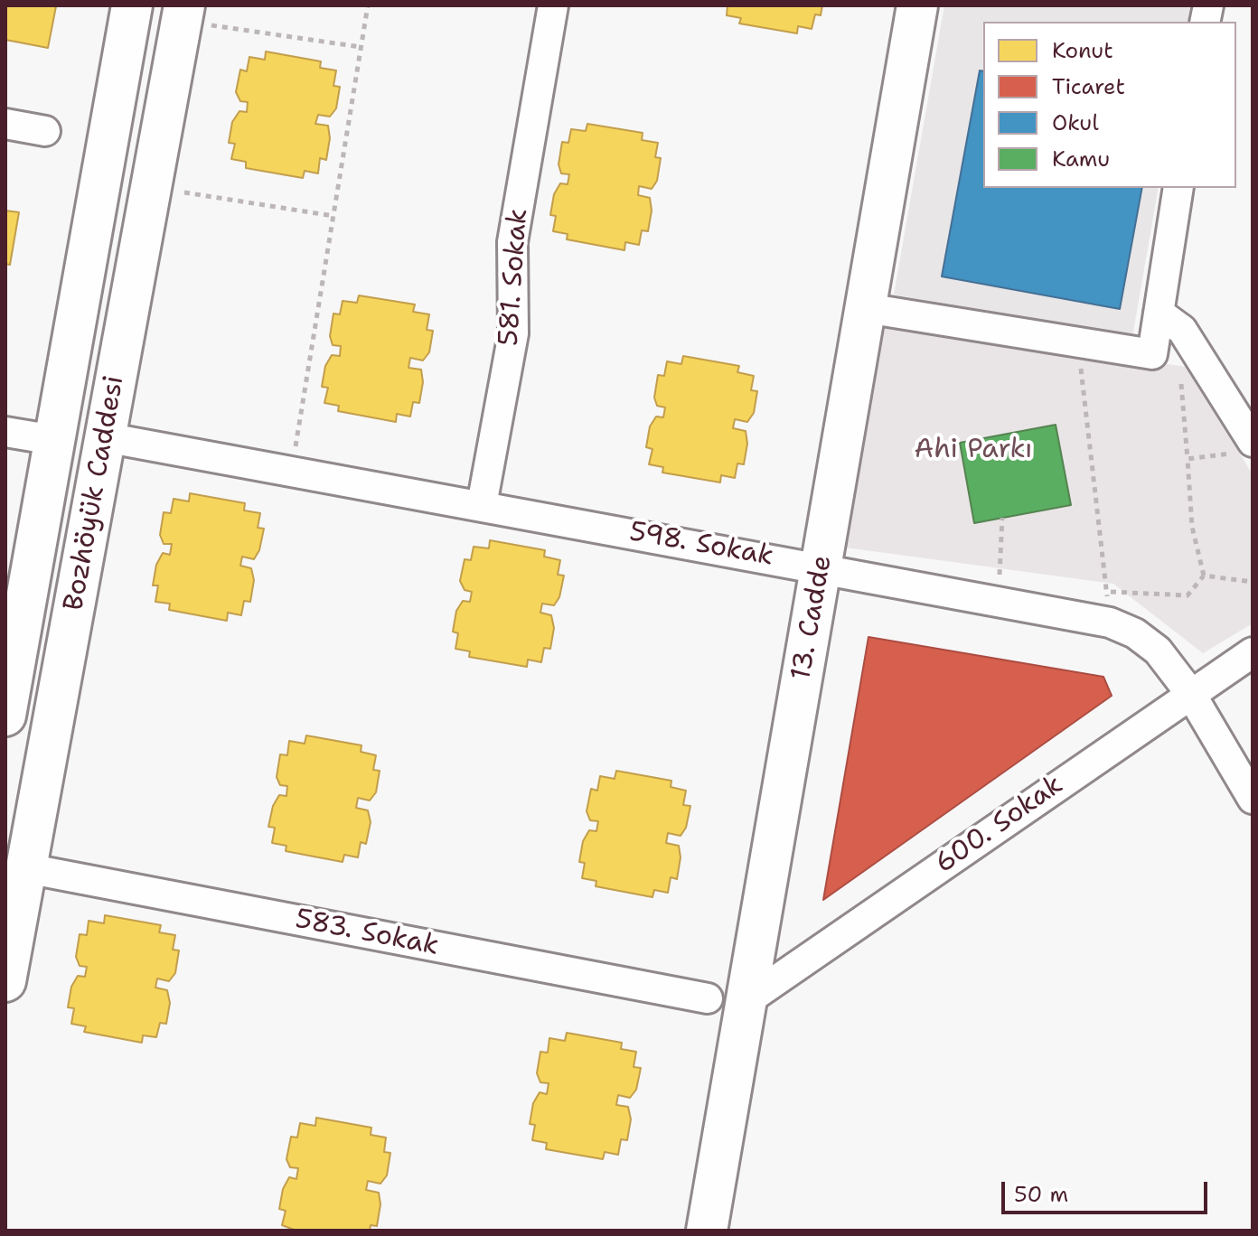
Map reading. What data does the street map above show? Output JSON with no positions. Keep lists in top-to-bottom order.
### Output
{
  "streets": {
    "main road": ["Bozhöyük Caddesi", "13. Cadde"],
    "street": [
      "581. Sokak",
      "598. Sokak",
      "600. Sokak",
      "583. Sokak"
    ]
  },
  "crossings": [
    ["581. Sokak", "598. Sokak"],
    ["Bozhöyük Caddesi", "598. Sokak"],
    ["Bozhöyük Caddesi", "583. Sokak"],
    ["598. Sokak", "13. Cadde"],
    ["598. Sokak", "600. Sokak"],
    ["13. Cadde", "600. Sokak"]
  ],
  "parks": ["Ahi Parkı"],
  "legend": [
    "Konut",
    "Ticaret",
    "Okul",
    "Kamu"
  ],
  "scale_bar": "50 m"
}
